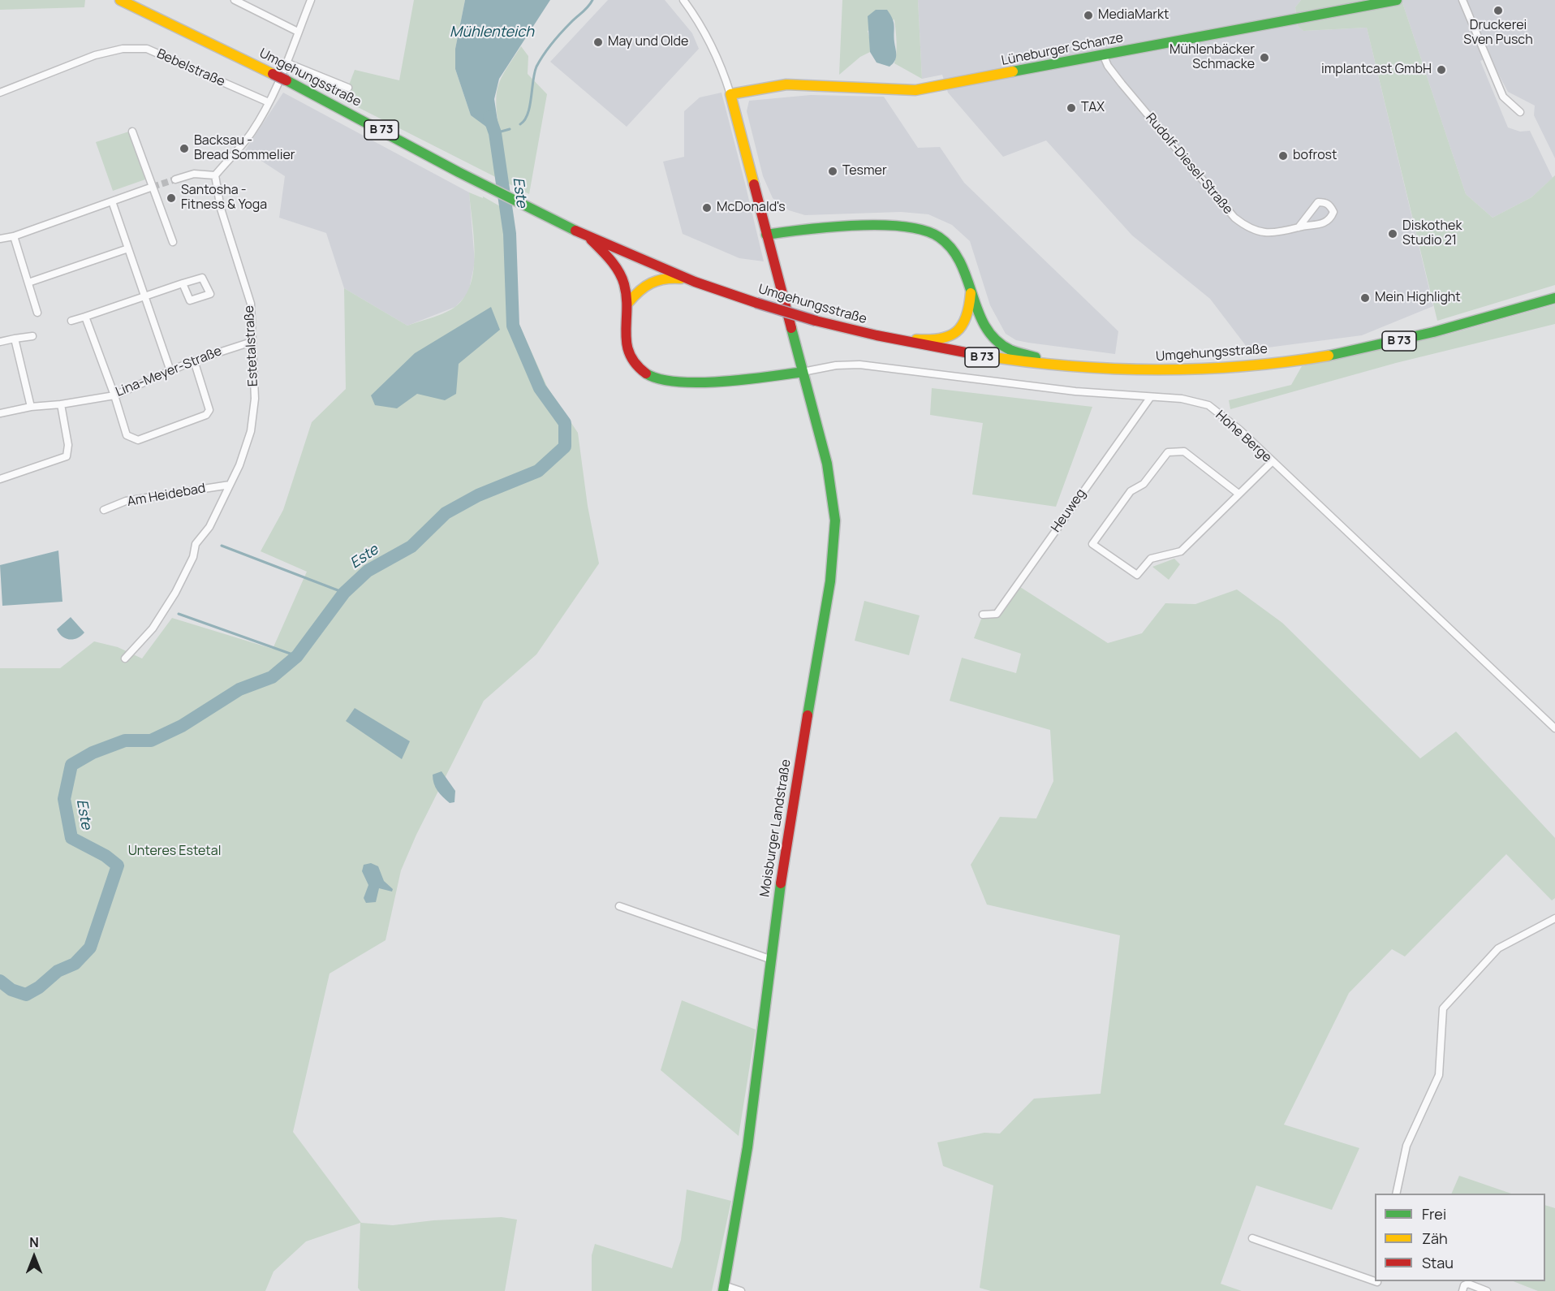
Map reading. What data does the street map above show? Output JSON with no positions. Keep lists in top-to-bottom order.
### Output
{
  "streets": {
    "main road": [
      "Lüneburger Schanze",
      "Umgehungsstraße",
      "B 73",
      "Moisburger Landstraße"
    ],
    "street": [
      "Bebelstraße",
      "Rudolf-Diesel-Straße",
      "Estetalstraße",
      "Lina-Meyer-Straße",
      "Hohe Berge",
      "Am Heidebad",
      "Heuweg"
    ]
  },
  "crossings": [
    ["Lüneburger Schanze", "Rudolf-Diesel-Straße"],
    ["Estetalstraße", "Lina-Meyer-Straße"],
    ["Estetalstraße", "Am Heidebad"],
    ["Hohe Berge", "Heuweg"],
    ["Hohe Berge", "Moisburger Landstraße"]
  ],
  "water": ["Mühlenteich", "Este"],
  "parks": ["Unteres Estetal"],
  "places": [
    "Druckerei Sven Pusch",
    "MediaMarkt",
    "May und Olde",
    "Mühlenbäcker Schmacke",
    "implantcast GmbH",
    "TAX",
    "Backsau - Bread Sommelier",
    "bofrost",
    "Tesmer",
    "Santosha - Fitness & Yoga",
    "McDonald's",
    "Diskothek Studio 21",
    "Mein Highlight"
  ],
  "legend": ["Frei", "Zäh", "Stau"],
  "north": "top"
}
